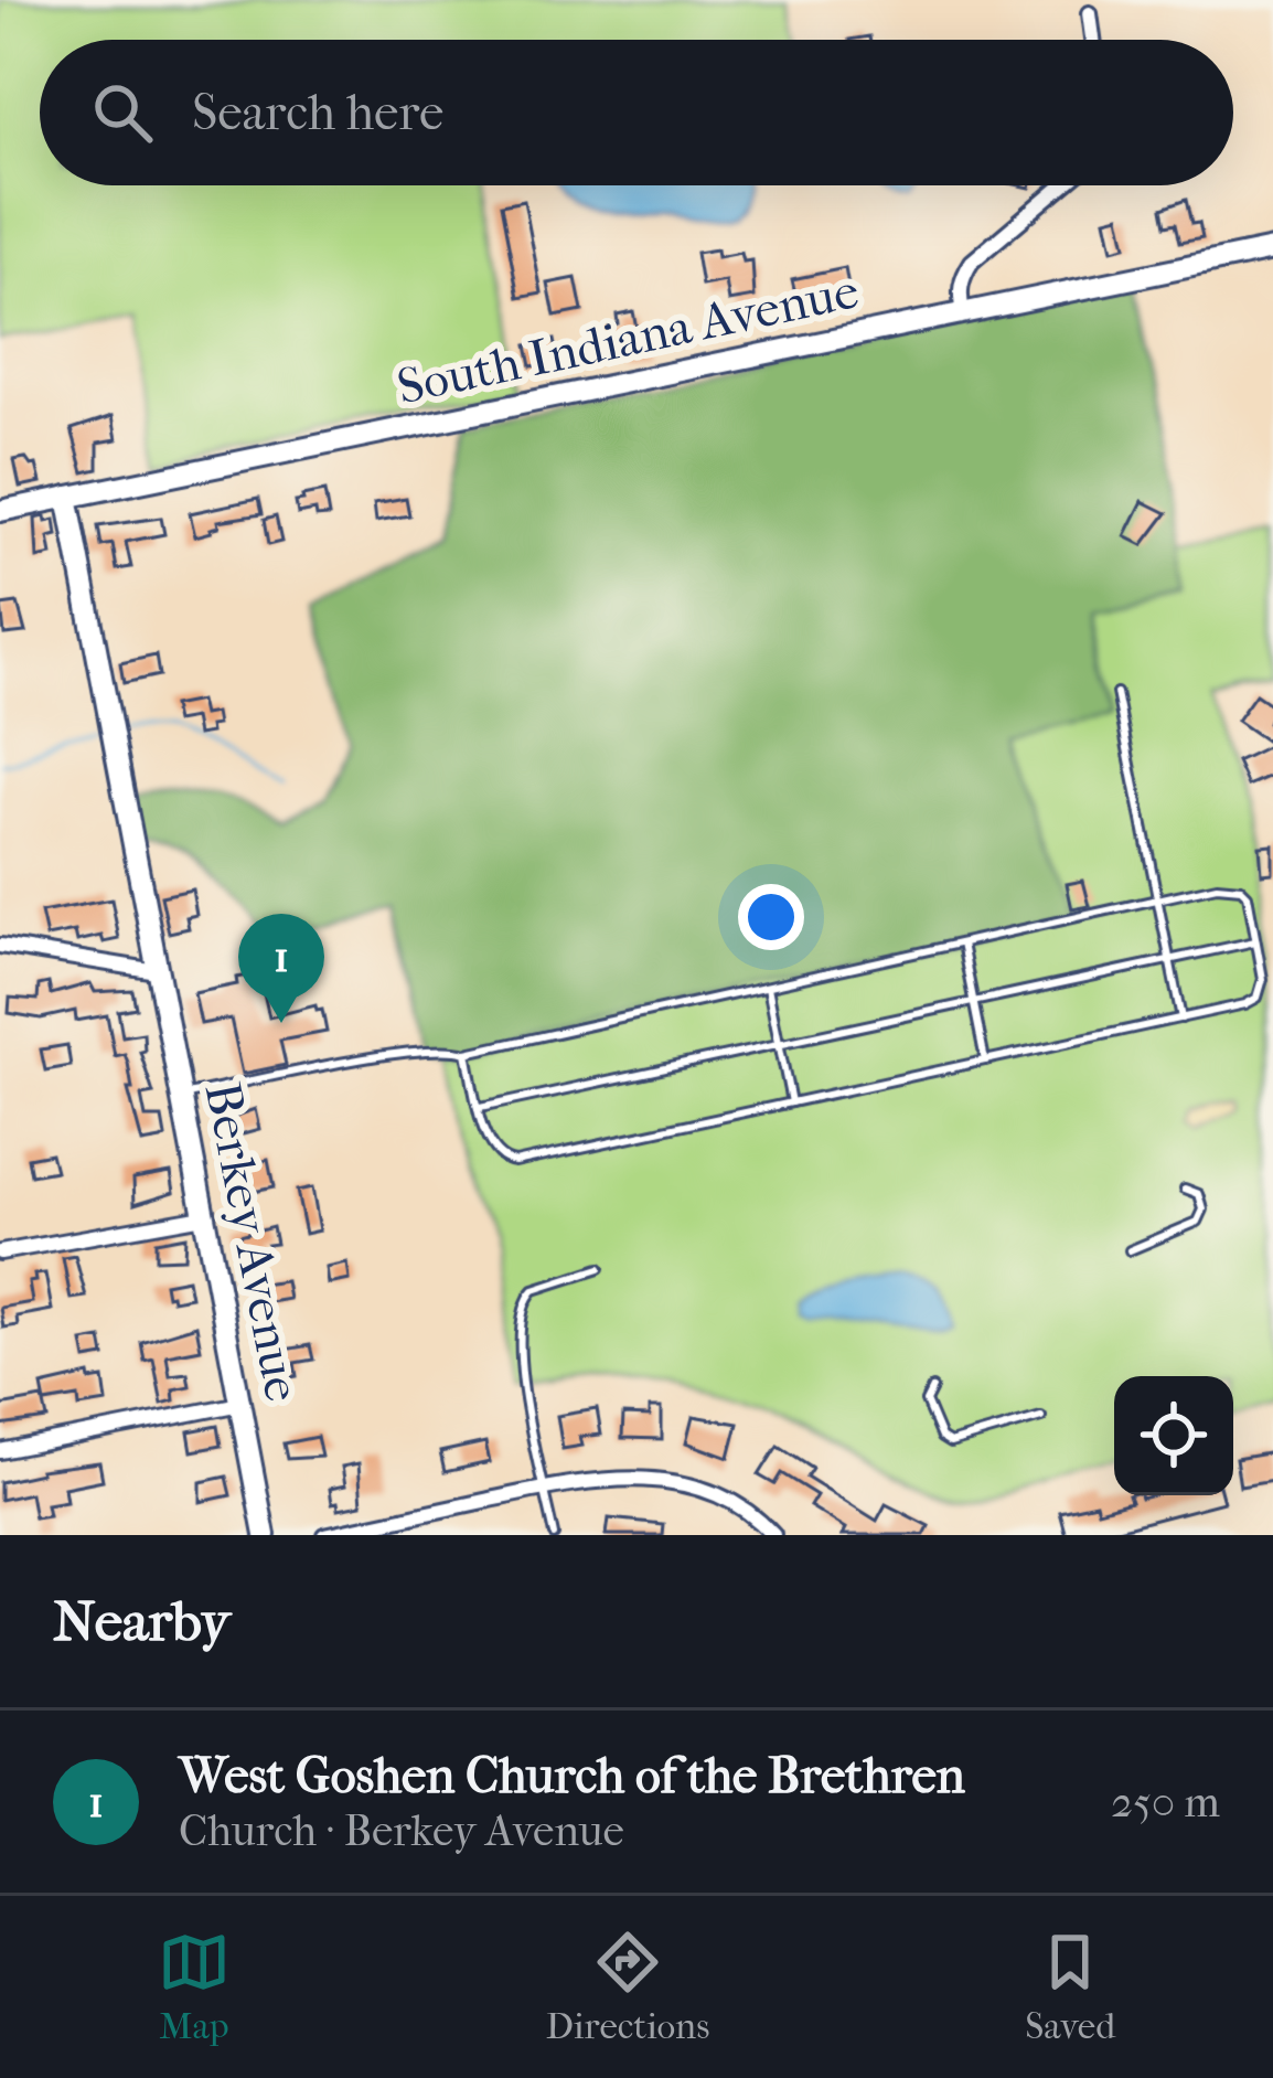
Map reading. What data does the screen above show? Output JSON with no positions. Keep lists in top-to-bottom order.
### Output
{
  "streets": {
    "street": ["South Indiana Avenue", "Berkey Avenue"]
  },
  "crossings": [
    ["South Indiana Avenue", "Berkey Avenue"]
  ],
  "page": {
    "search": "Search here",
    "pins": "1",
    "heading": "Nearby",
    "list": [
      {
        "mark": "1",
        "name": "West Goshen Church of the Brethren",
        "note": "Church · Berkey Avenue",
        "value": "250 m"
      }
    ],
    "nav": ["Map", "Directions", "Saved"]
  }
}
